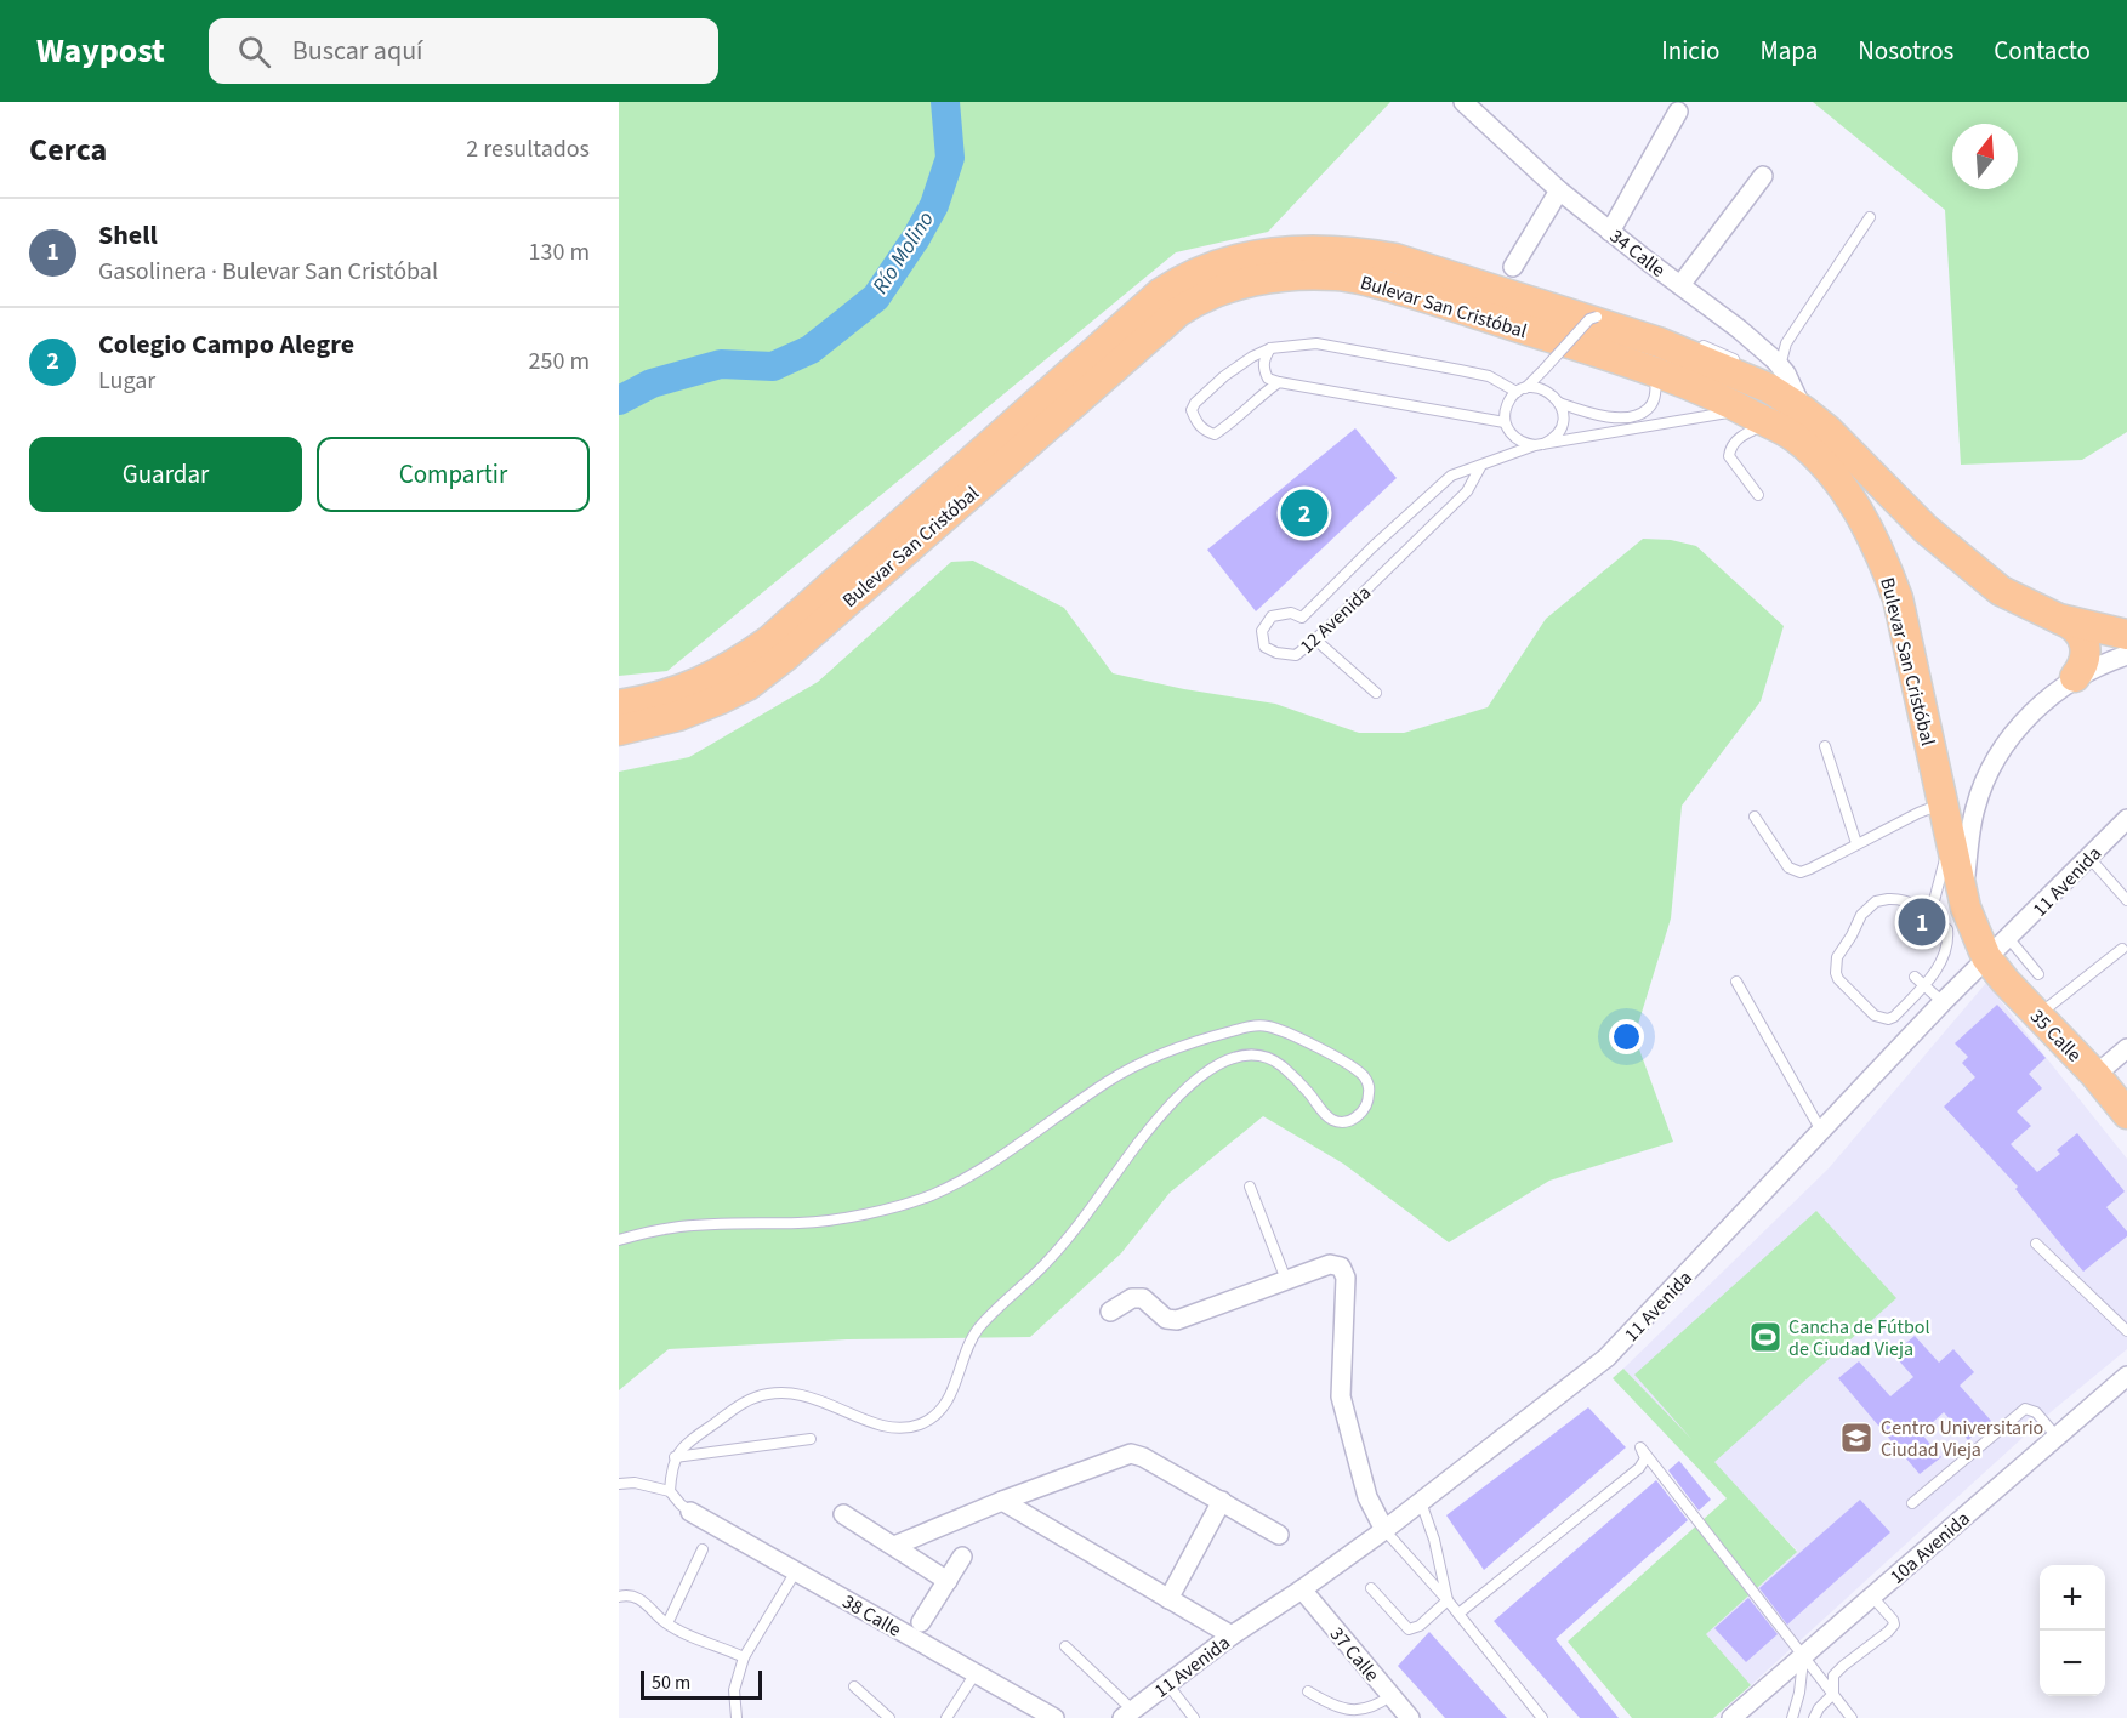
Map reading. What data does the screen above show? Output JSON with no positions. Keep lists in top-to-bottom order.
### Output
{
  "streets": {
    "main road": ["Bulevar San Cristóbal", "35 Calle"],
    "street": [
      "34 Calle",
      "11 Avenida",
      "10a Avenida",
      "38 Calle",
      "37 Calle"
    ],
    "lane": ["12 Avenida"]
  },
  "crossings": [
    ["34 Calle", "Bulevar San Cristóbal"],
    ["Bulevar San Cristóbal", "12 Avenida"],
    ["Bulevar San Cristóbal", "11 Avenida"],
    ["Bulevar San Cristóbal", "35 Calle"],
    ["11 Avenida", "35 Calle"],
    ["11 Avenida", "37 Calle"]
  ],
  "water": ["Río Molino"],
  "places": {
    "sports": ["Cancha de Fútbol de Ciudad Vieja"],
    "school or university": ["Centro Universitario Ciudad Vieja"]
  },
  "scale_bar": "50 m",
  "north": "top",
  "page": {
    "header": "Waypost",
    "search": "Buscar aquí",
    "nav": [
      "Inicio",
      "Mapa",
      "Nosotros",
      "Contacto"
    ],
    "heading": ["Cerca", "2 resultados"],
    "list": [
      {
        "mark": "1",
        "name": "Shell",
        "note": "Gasolinera · Bulevar San Cristóbal",
        "value": "130 m"
      },
      {
        "mark": "2",
        "name": "Colegio Campo Alegre",
        "note": "Lugar",
        "value": "250 m"
      }
    ],
    "buttons": ["Guardar", "Compartir"],
    "pins": ["2", "1"],
    "map_buttons": ["+", "−"],
    "scale": "50 m"
  }
}
